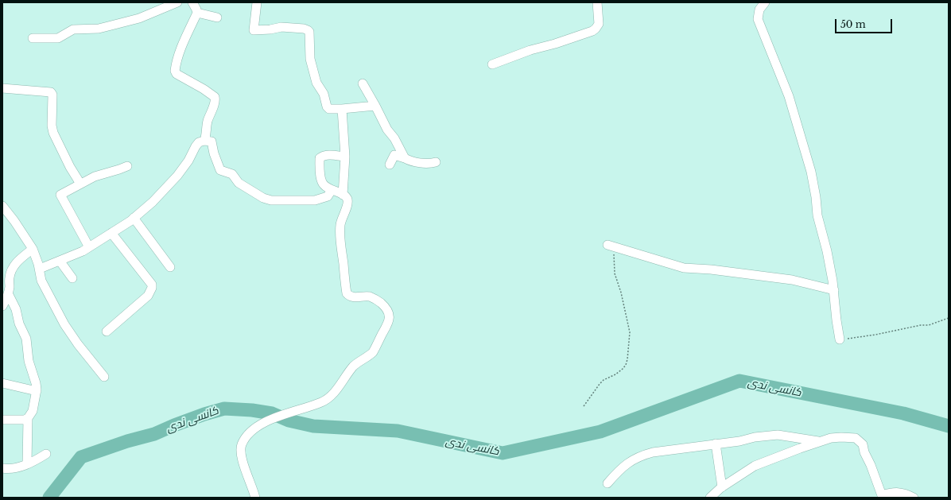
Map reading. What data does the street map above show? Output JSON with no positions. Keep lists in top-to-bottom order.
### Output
{
  "water": ["کانسی ندی"],
  "scale_bar": "50 m"
}
